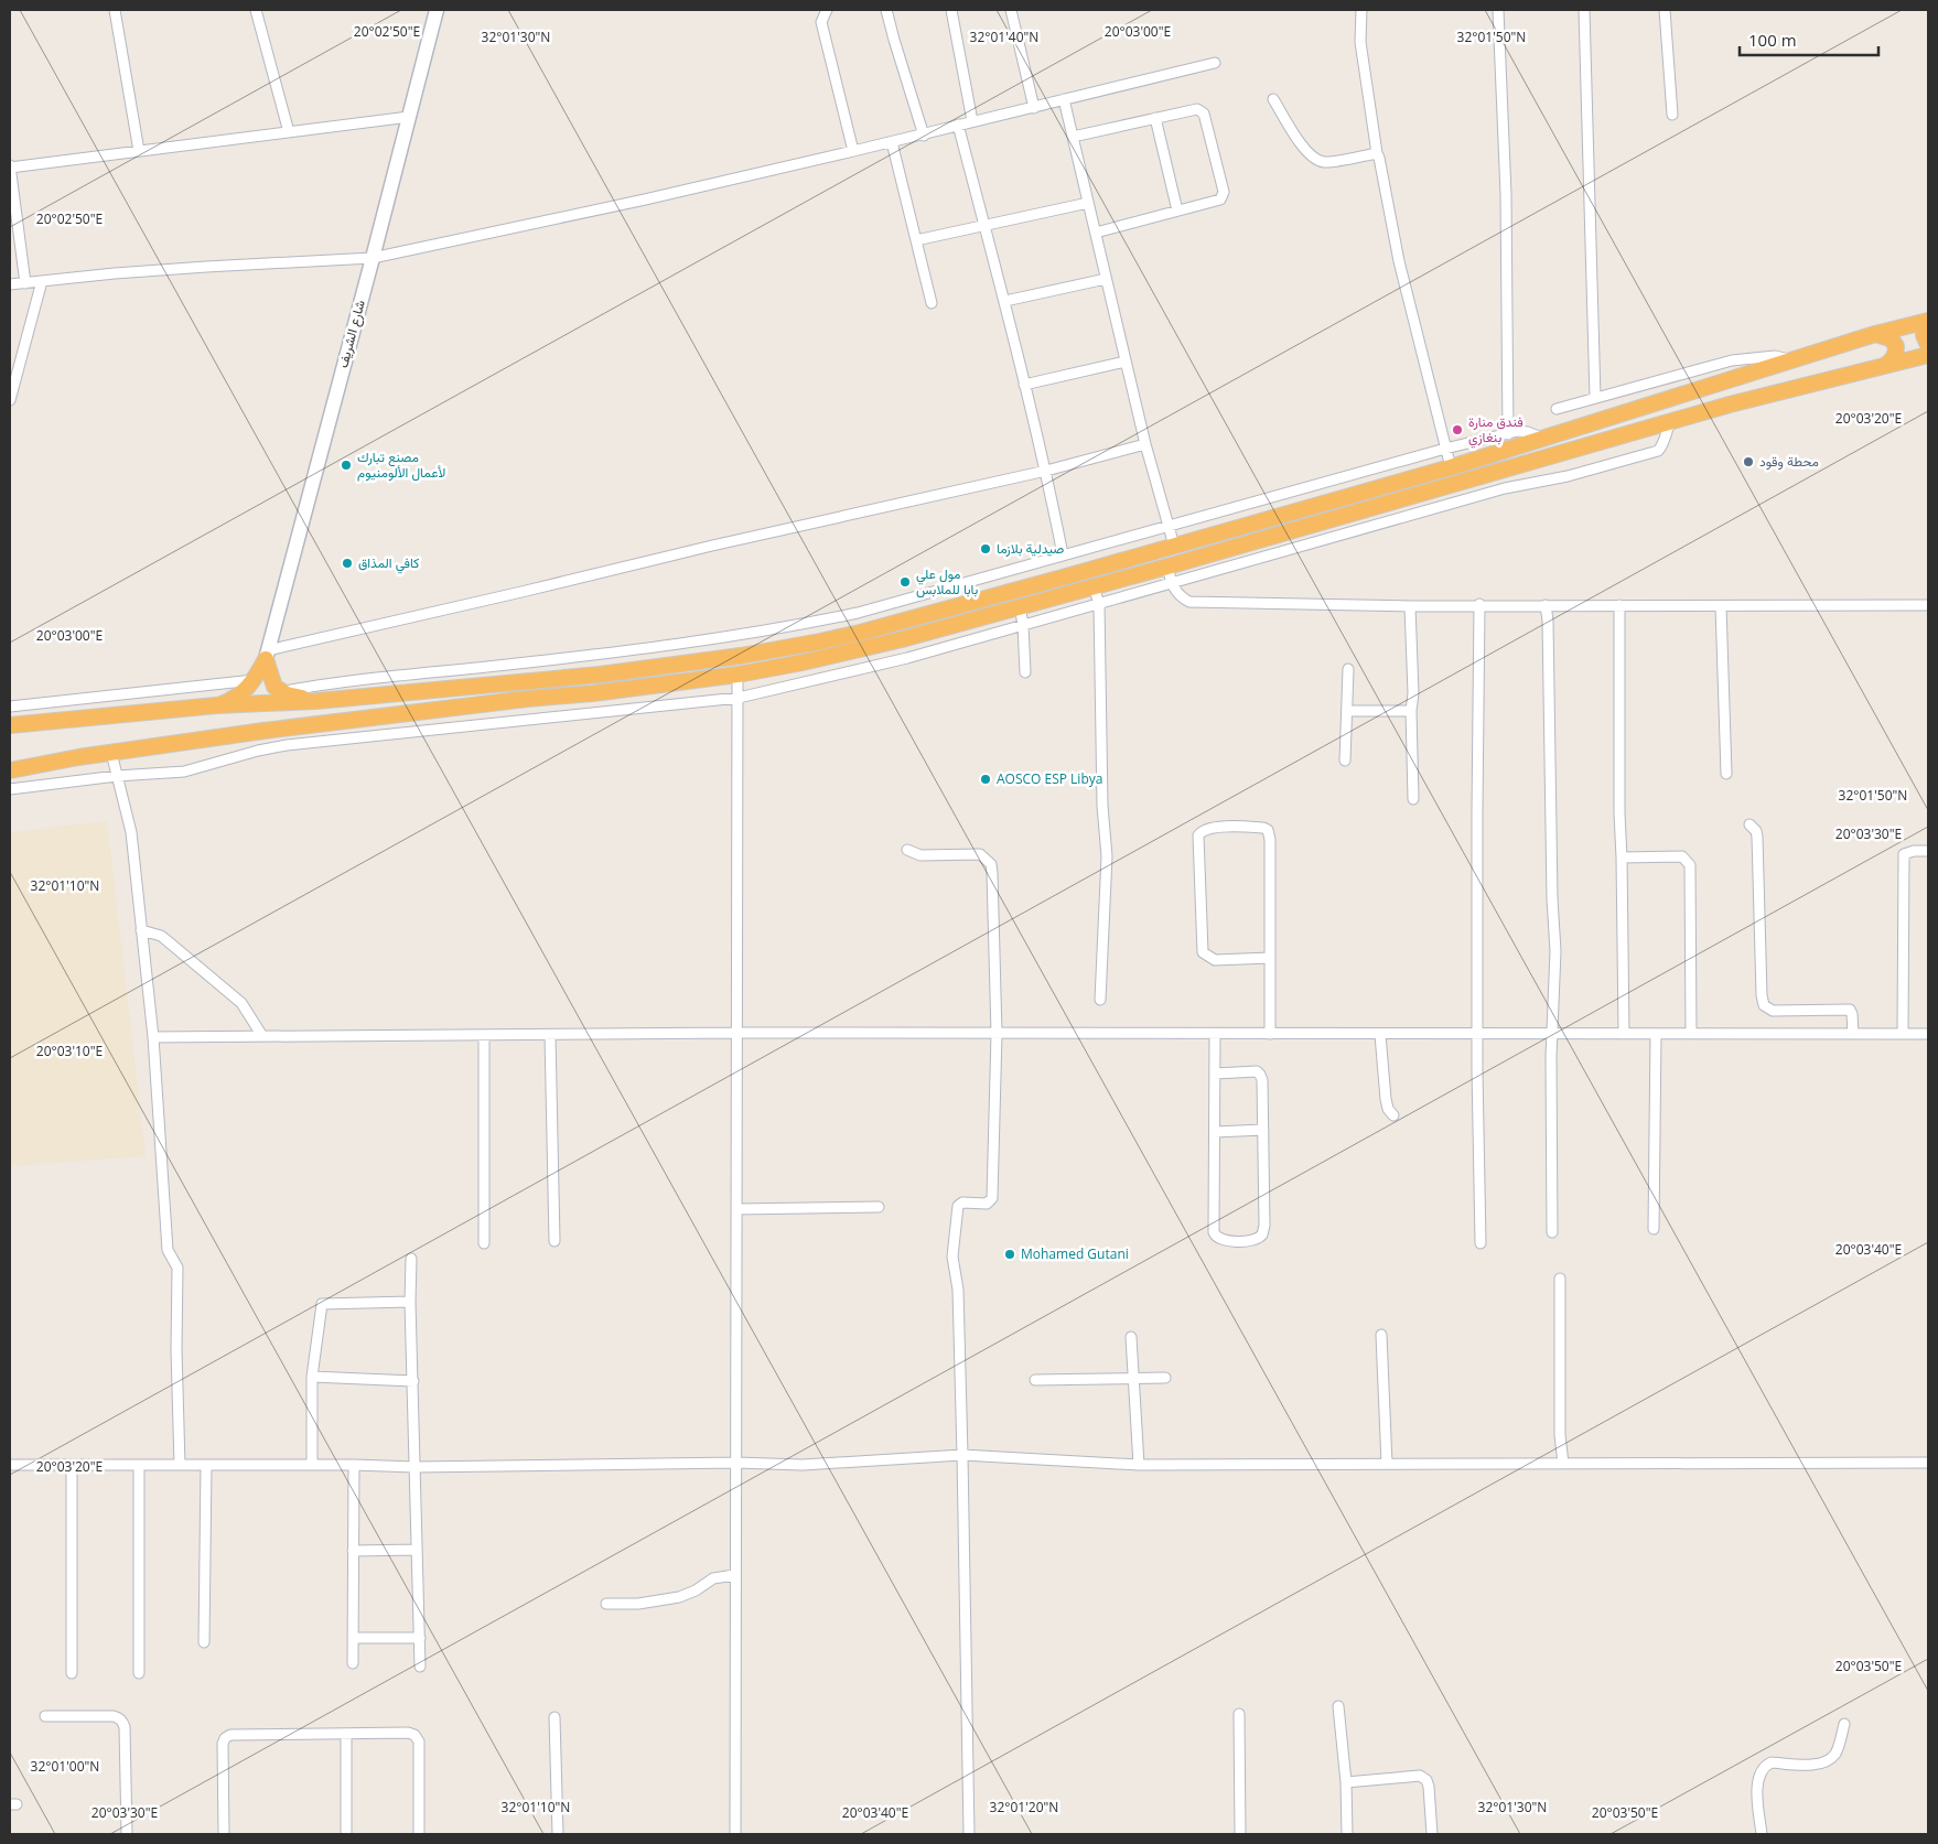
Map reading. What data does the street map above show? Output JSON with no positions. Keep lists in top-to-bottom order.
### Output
{
  "streets": {
    "main road": ["شارع الشريف"]
  },
  "places": [
    "فندق منارة بنغازي",
    "محطة وقود",
    "مصنع تبارك لأعمال الألومنيوم",
    "صيدلية بلازما",
    "كافي المذاق",
    "مول علي بابا للملابس",
    "AOSCO ESP Libya",
    "Mohamed Gutani"
  ],
  "scale_bar": "100 m",
  "coordinates": [
    "20°02'50\"E",
    "20°03'00\"E",
    "32°01'30\"N",
    "32°01'40\"N",
    "32°01'50\"N",
    "20°03'20\"E",
    "20°03'30\"E",
    "32°01'10\"N",
    "20°03'10\"E",
    "20°03'40\"E",
    "20°03'50\"E",
    "32°01'00\"N",
    "32°01'20\"N"
  ]
}
